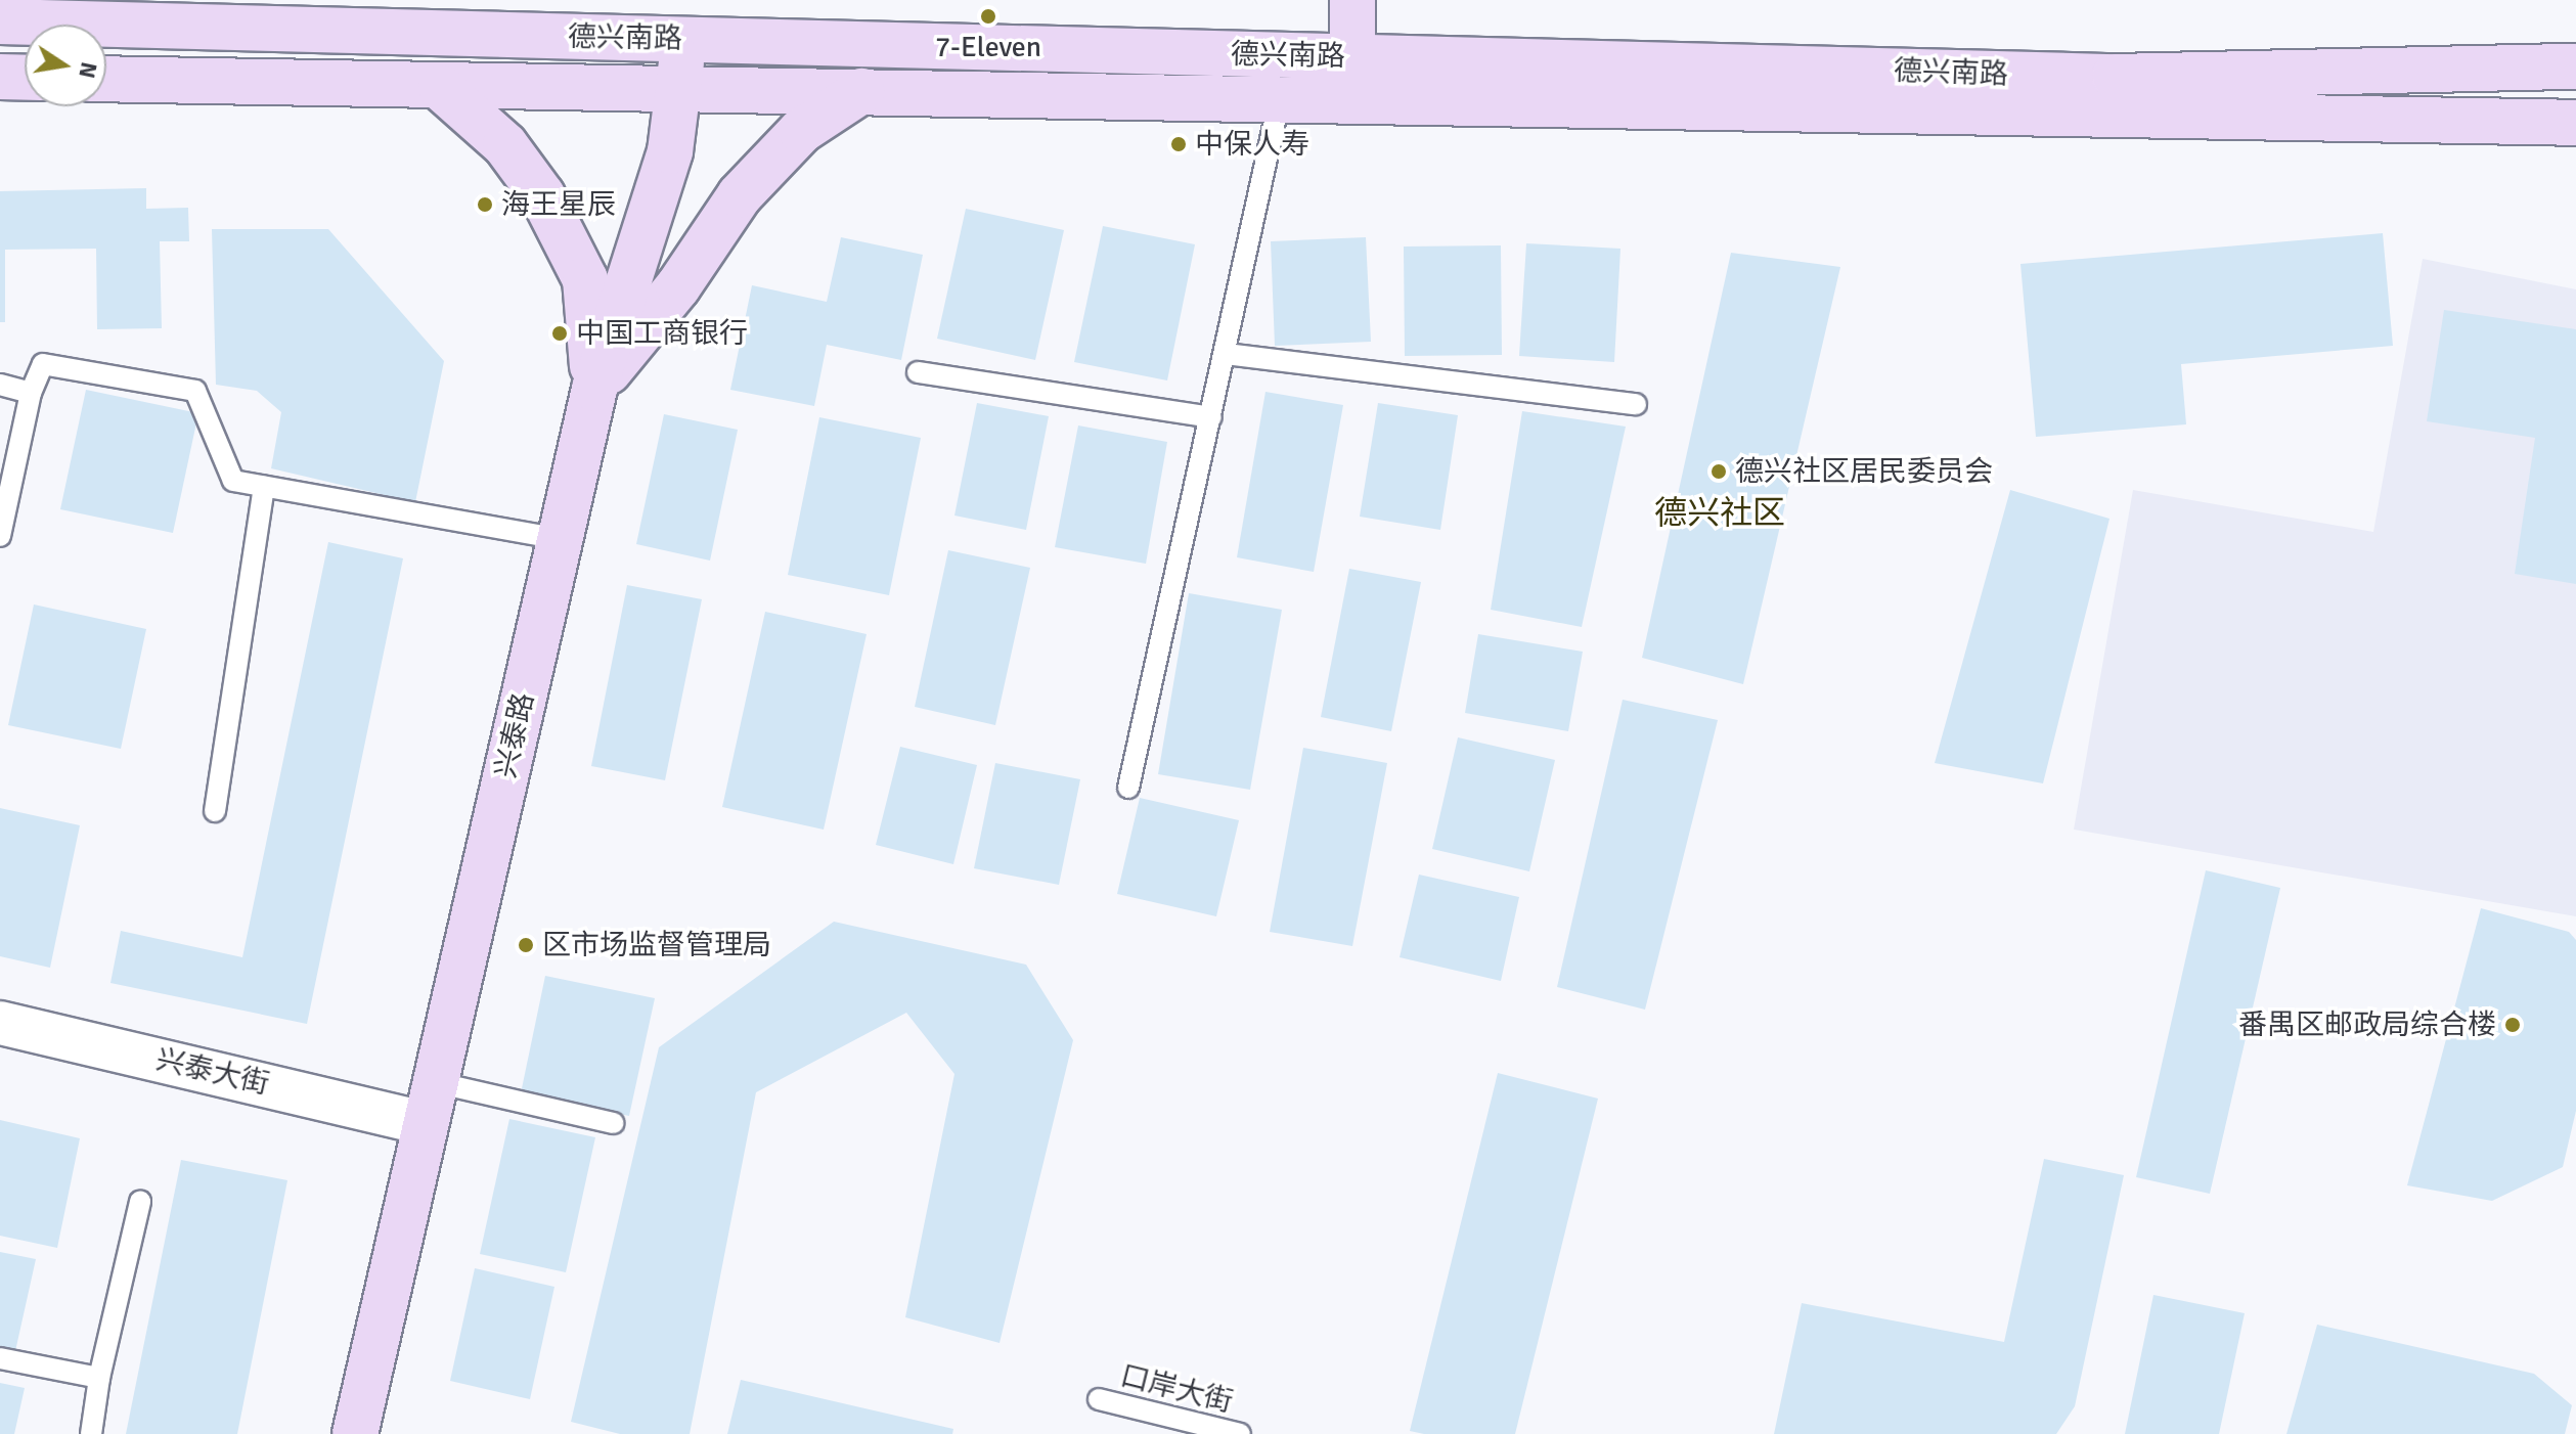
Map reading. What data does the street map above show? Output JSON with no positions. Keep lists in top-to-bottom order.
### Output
{
  "streets": {
    "main road": ["德兴南路", "兴泰路"],
    "street": ["兴泰大街"],
    "lane": ["口岸大街"]
  },
  "crossings": [
    ["德兴南路", "兴泰路"],
    ["兴泰路", "兴泰大街"]
  ],
  "districts": ["德兴社区"],
  "places": [
    "7-Eleven",
    "中保人寿",
    "海王星辰",
    "中国工商银行",
    "德兴社区居民委员会",
    "区市场监督管理局",
    "番禺区邮政局综合楼"
  ],
  "north": "right"
}
